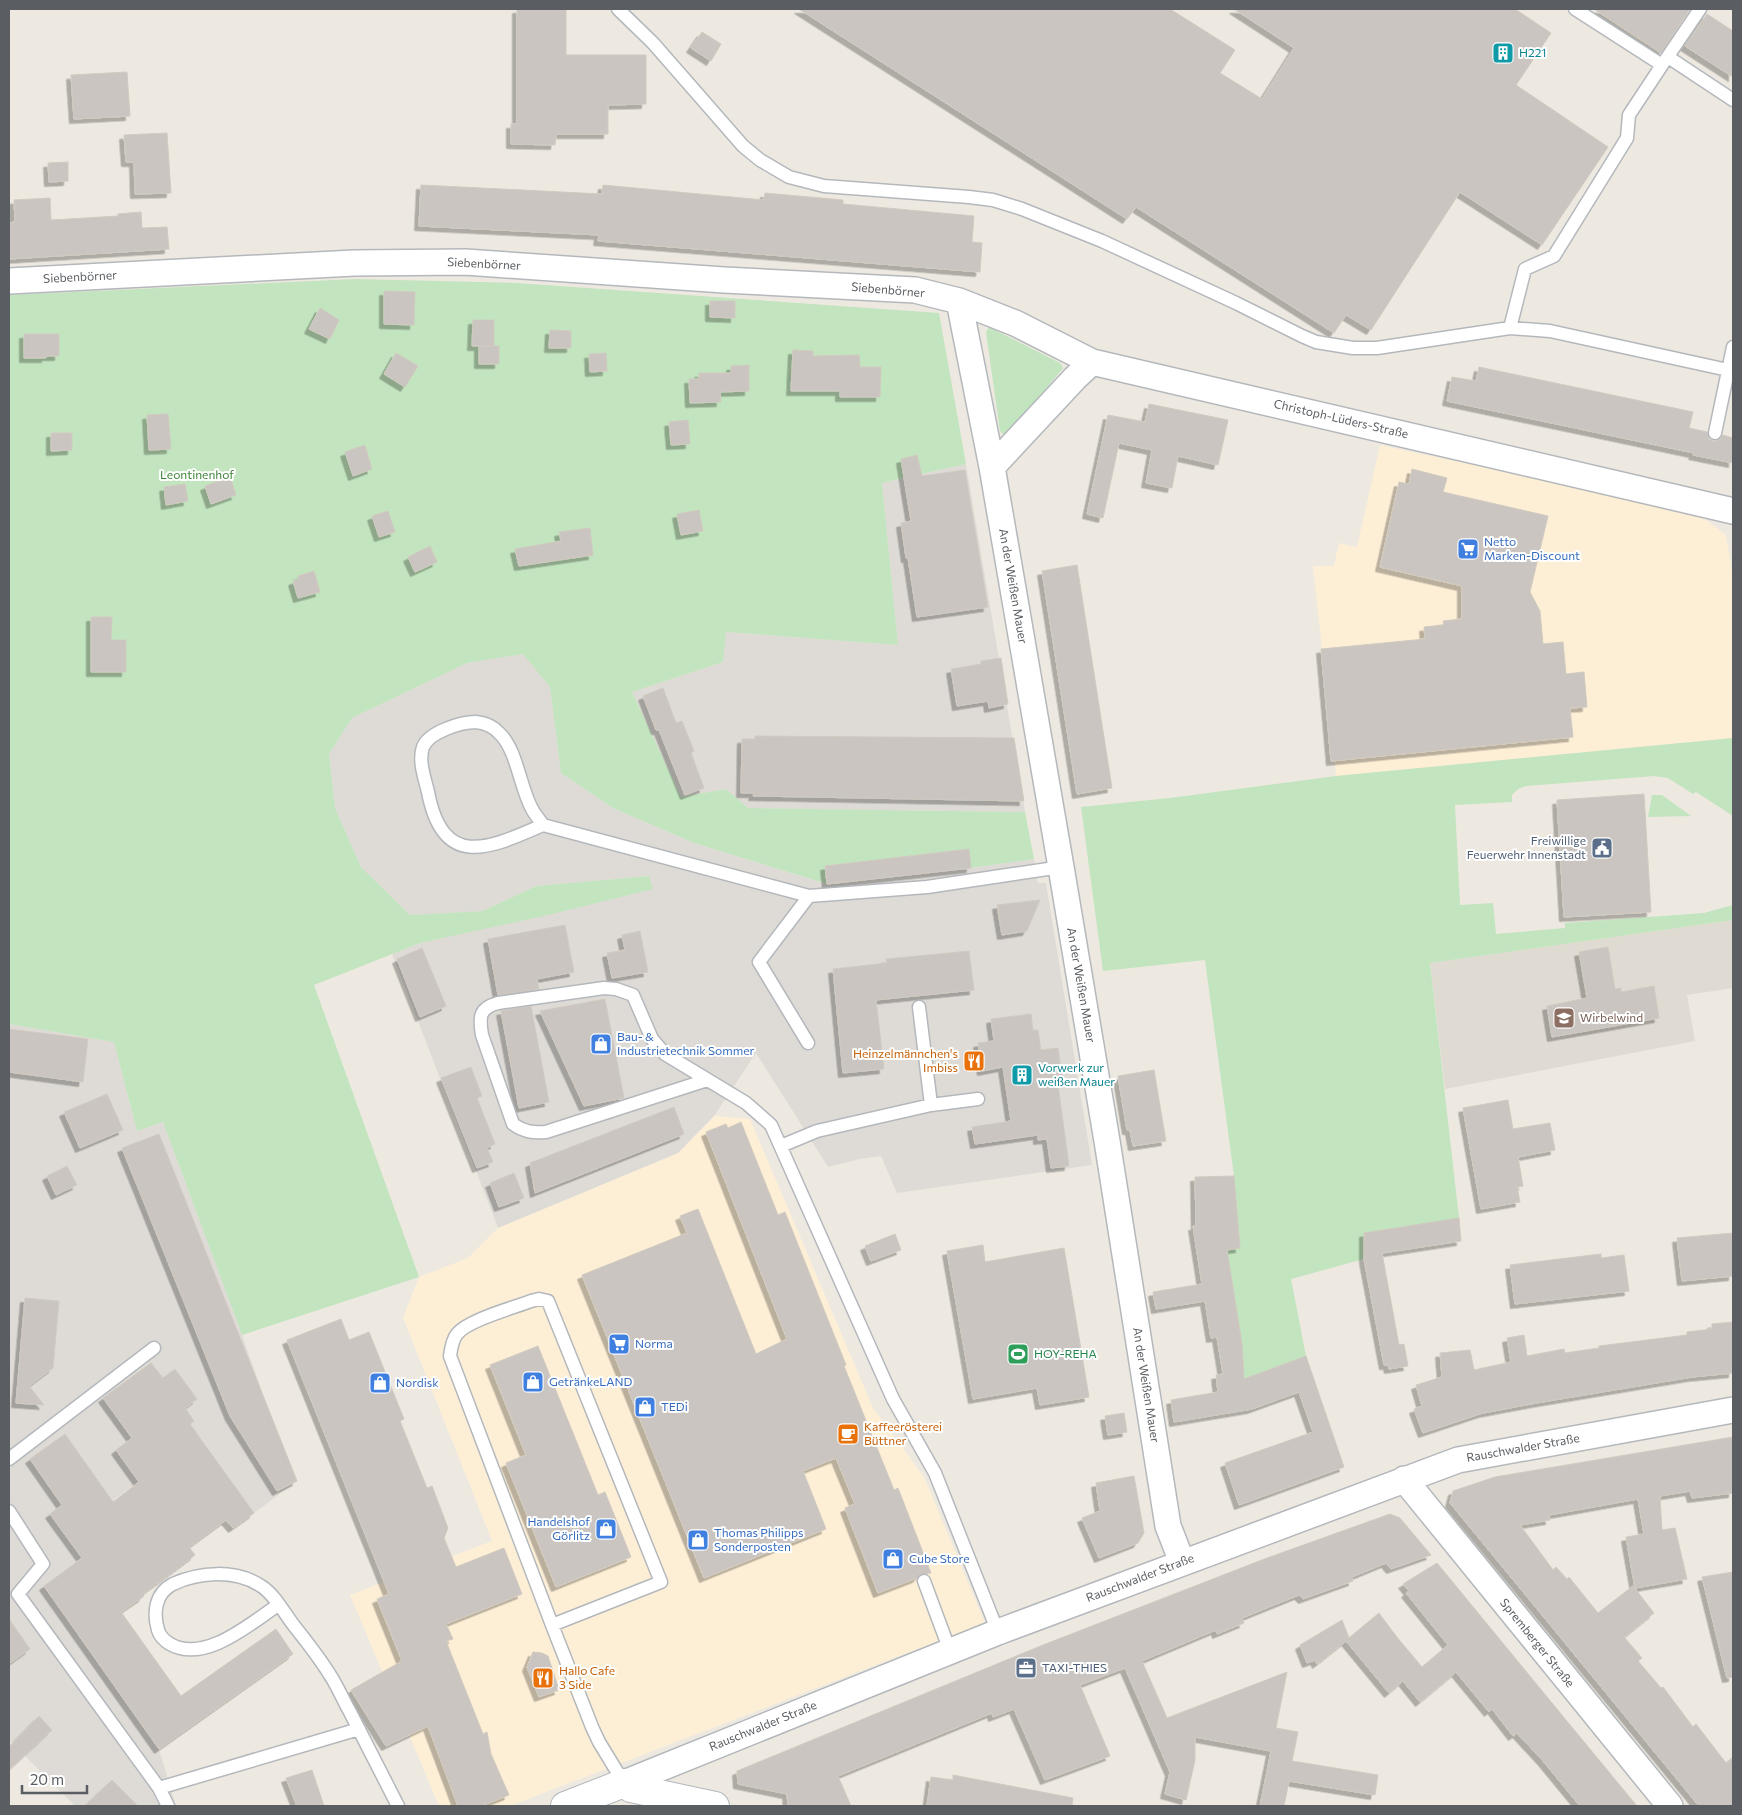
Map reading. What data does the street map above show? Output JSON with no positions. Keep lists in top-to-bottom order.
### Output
{
  "streets": {
    "main road": ["Rauschwalder Straße"],
    "street": [
      "Siebenbörner",
      "Christoph-Lüders-Straße",
      "An der Weißen Mauer",
      "Spremberger Straße"
    ]
  },
  "crossings": [
    ["Siebenbörner", "Christoph-Lüders-Straße"],
    ["Siebenbörner", "An der Weißen Mauer"],
    ["Christoph-Lüders-Straße", "An der Weißen Mauer"],
    ["An der Weißen Mauer", "Rauschwalder Straße"],
    ["Rauschwalder Straße", "Spremberger Straße"]
  ],
  "parks": ["Leontinenhof"],
  "places": {
    "building": ["H221", "Vorwerk zur weißen Mauer"],
    "supermarket": ["Netto Marken-Discount", "Norma"],
    "public building": ["Freiwillige Feuerwehr Innenstadt"],
    "school or university": ["Wirbelwind"],
    "shop": [
      "Bau- & Industrietechnik Sommer",
      "GetränkeLAND",
      "Nordisk",
      "TEDi",
      "Handelshof Görlitz",
      "Thomas Philipps Sonderposten",
      "Cube Store"
    ],
    "restaurant": ["Heinzelmännchen's Imbiss", "Hallo Cafe 3 Side"],
    "sports": ["HOY-REHA"],
    "cafe": ["Kaffeerösterei Büttner"],
    "office": ["TAXI-THIES"]
  },
  "scale_bar": "20 m"
}
